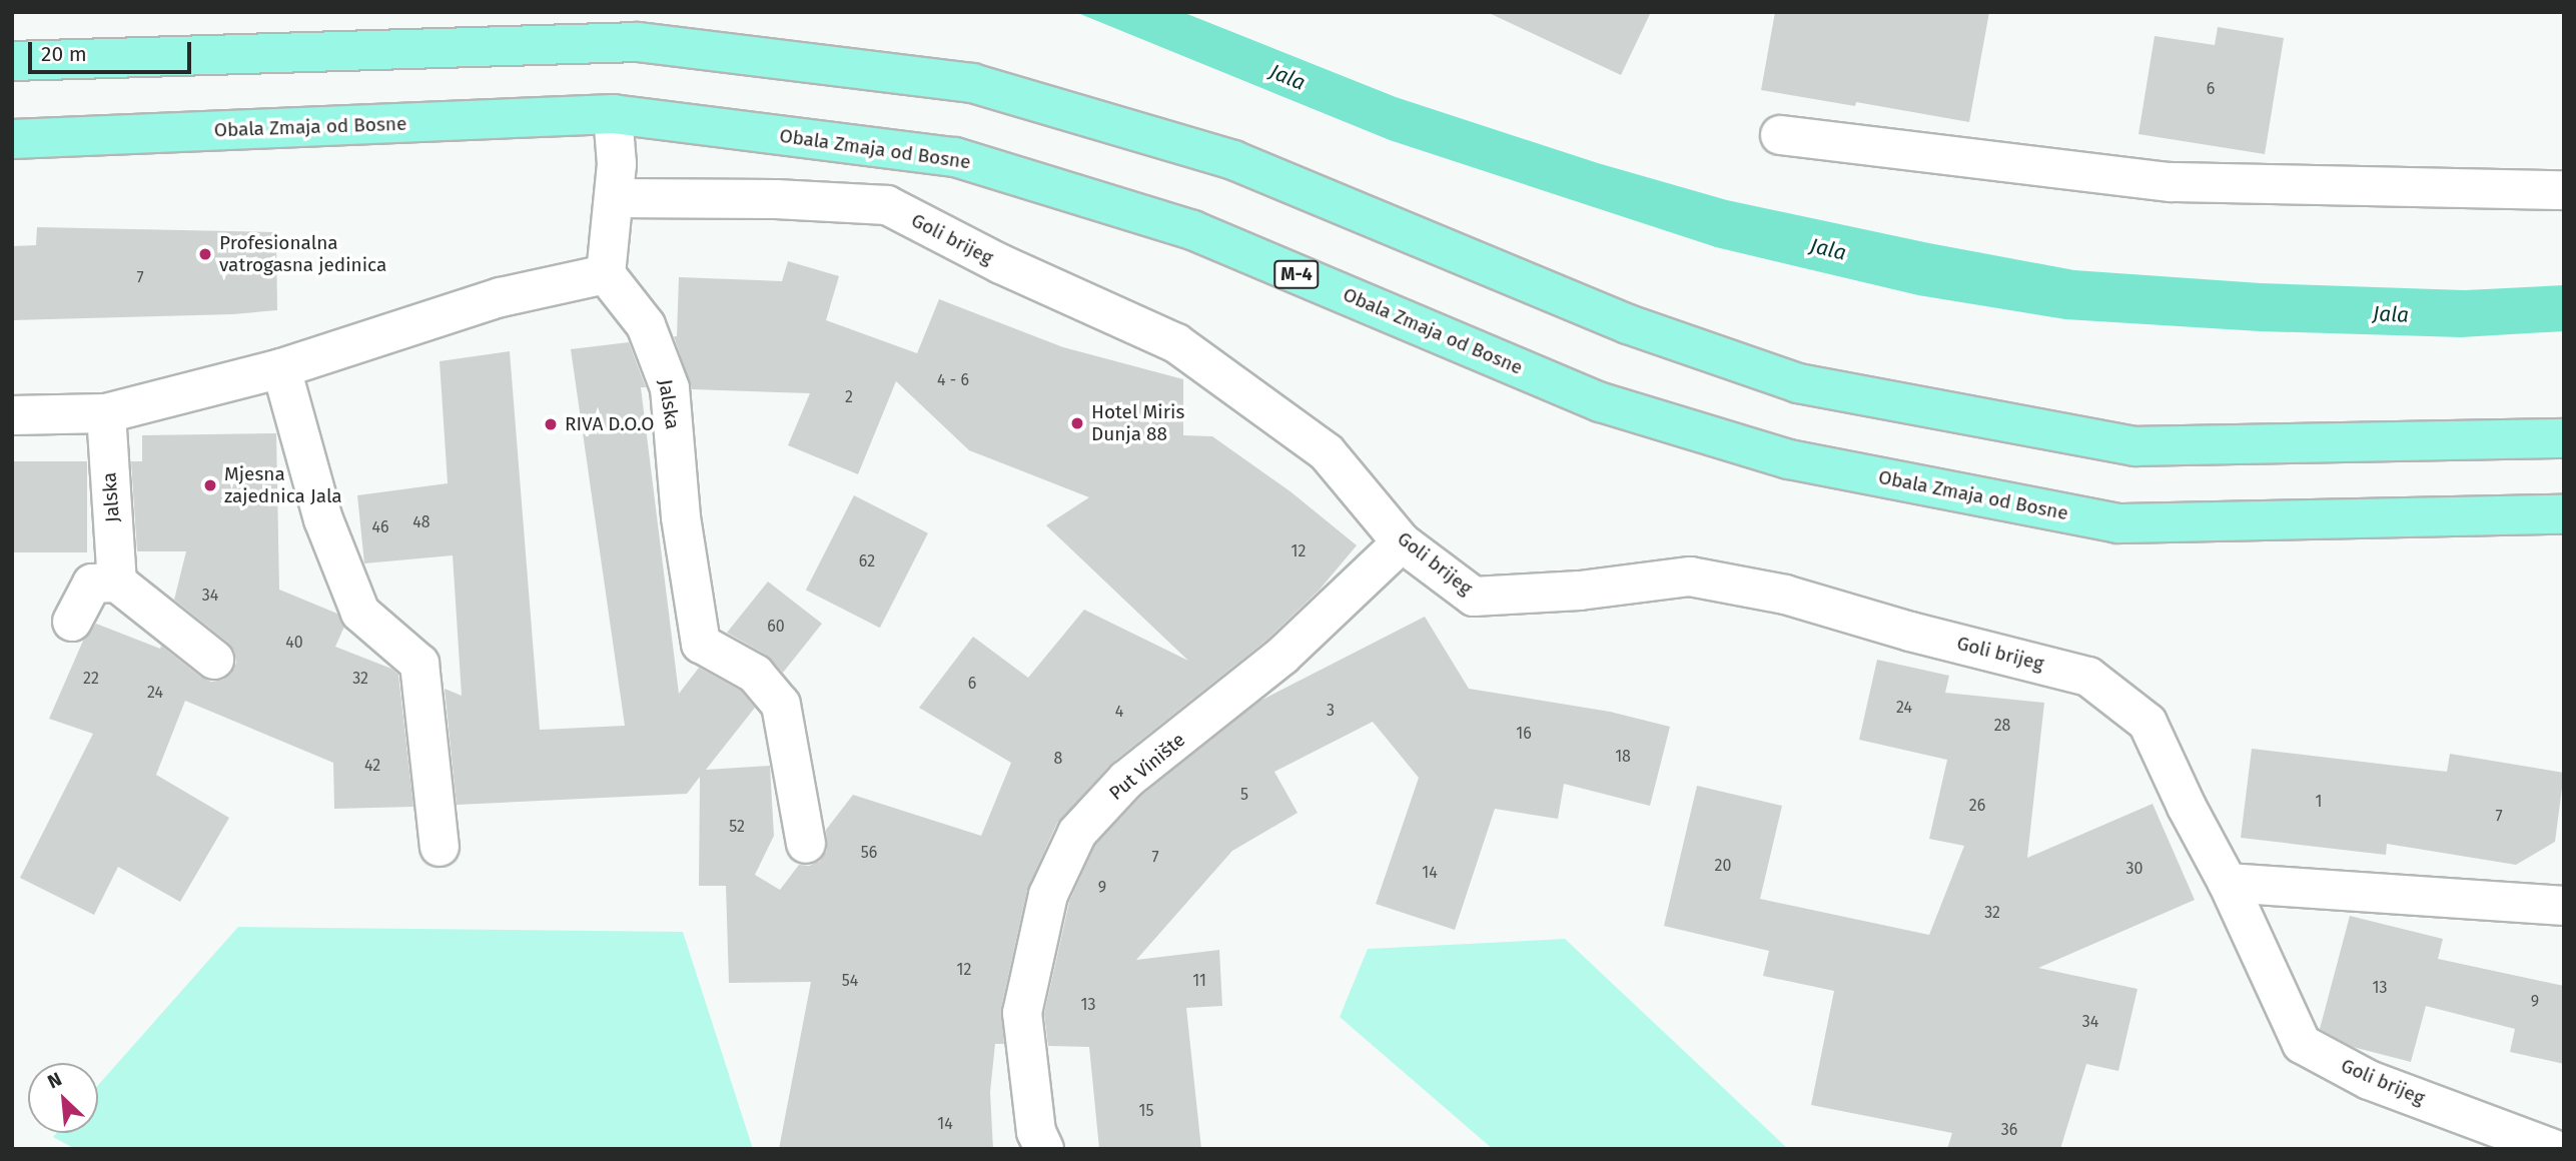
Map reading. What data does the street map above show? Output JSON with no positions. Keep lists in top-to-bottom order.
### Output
{
  "streets": {
    "main road": ["Obala Zmaja od Bosne", "M-4"],
    "street": ["Goli brijeg", "Jalska", "Put Vinište"]
  },
  "crossings": [
    ["Goli brijeg", "Put Vinište"]
  ],
  "water": ["Jala"],
  "places": [
    "Profesionalna vatrogasna jedinica",
    "Hotel Miris Dunja 88",
    "RIVA D.O.O",
    "Mjesna zajednica Jala"
  ],
  "house_numbers": [
    "6",
    "7",
    "4 - 6",
    "2",
    "48",
    "46",
    "12",
    "62",
    "34",
    "60",
    "40",
    "22",
    "32",
    "6",
    "24",
    "24",
    "3",
    "4",
    "28",
    "16",
    "18",
    "8",
    "42",
    "5",
    "1",
    "26",
    "7",
    "52",
    "56",
    "7",
    "20",
    "30",
    "14",
    "9",
    "32",
    "12",
    "54",
    "11",
    "13",
    "9",
    "13",
    "34",
    "15",
    "14",
    "36"
  ],
  "scale_bar": "20 m",
  "north": "top left"
}
